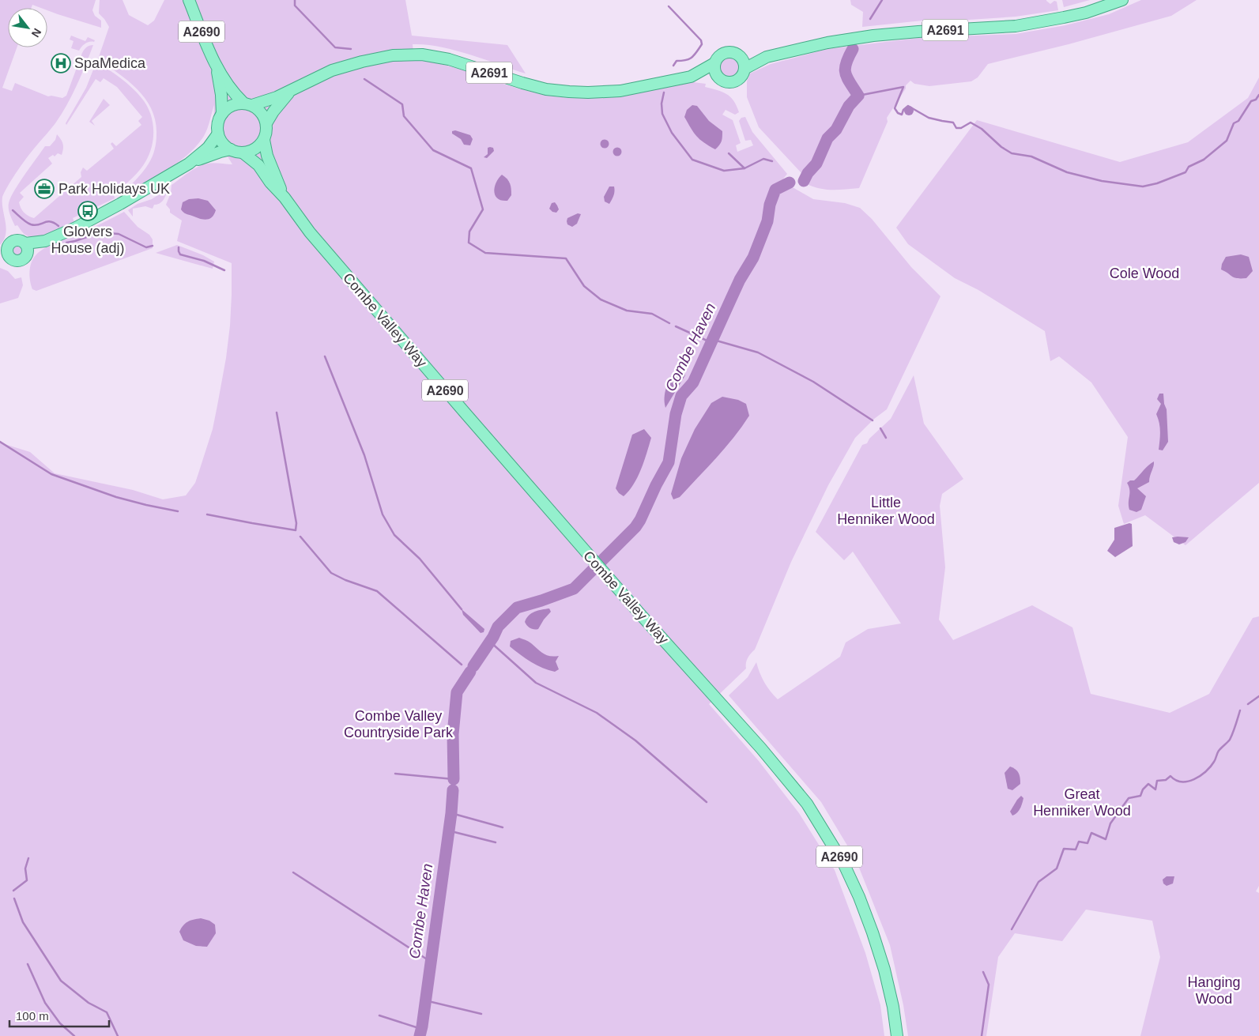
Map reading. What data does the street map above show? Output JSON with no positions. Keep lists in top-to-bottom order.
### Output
{
  "streets": {
    "main road": ["A2691", "A2690", "Combe Valley Way"]
  },
  "crossings": [
    ["A2691", "A2690"],
    ["A2691", "Combe Valley Way"],
    ["A2690", "Combe Valley Way"]
  ],
  "water": ["Combe Haven"],
  "parks": [
    "Cole Wood",
    "Little Henniker Wood",
    "Combe Valley Countryside Park",
    "Great Henniker Wood",
    "Hanging Wood"
  ],
  "places": {
    "hospital": ["SpaMedica"],
    "office": ["Park Holidays UK"],
    "bus stop": ["Glovers House (adj)"]
  },
  "scale_bar": "100 m",
  "north": "bottom right"
}
